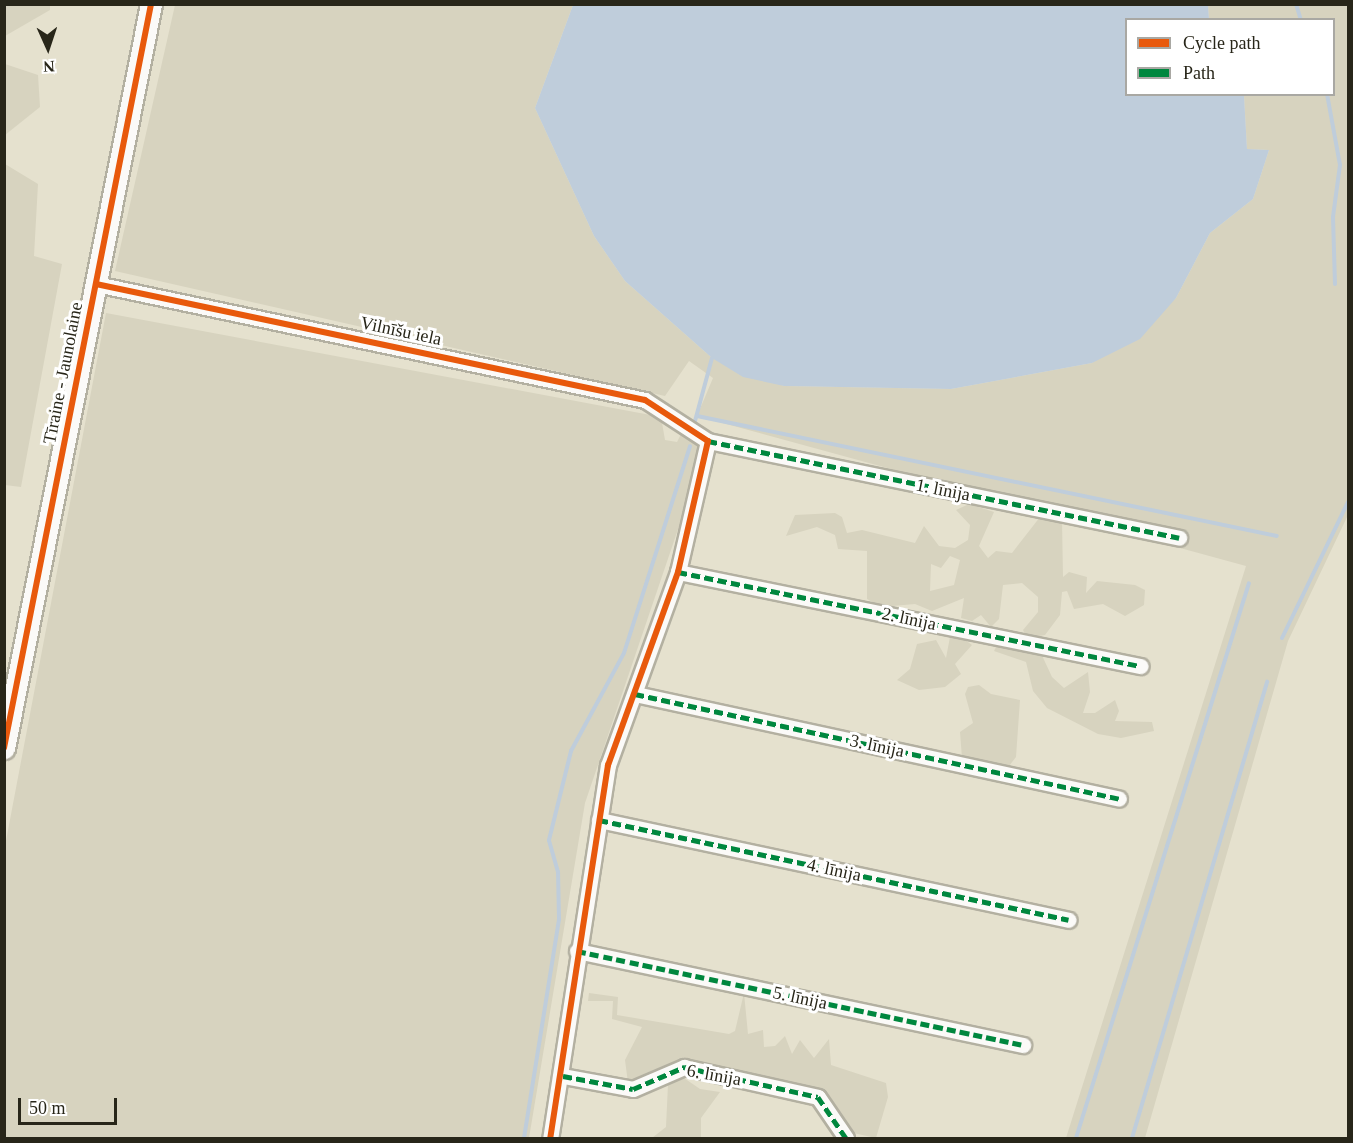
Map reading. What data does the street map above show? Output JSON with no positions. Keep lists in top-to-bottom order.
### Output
{
  "streets": {
    "main road": ["Tīraine - Jaunolaine"],
    "street": [
      "Vilnīšu iela",
      "1. līnija",
      "2. līnija",
      "3. līnija",
      "4. līnija",
      "5. līnija",
      "6. līnija"
    ]
  },
  "crossings": [
    ["Vilnīšu iela", "Tīraine - Jaunolaine"],
    ["Vilnīšu iela", "1. līnija"]
  ],
  "legend": ["Cycle path", "Path"],
  "scale_bar": "50 m",
  "north": "bottom"
}
